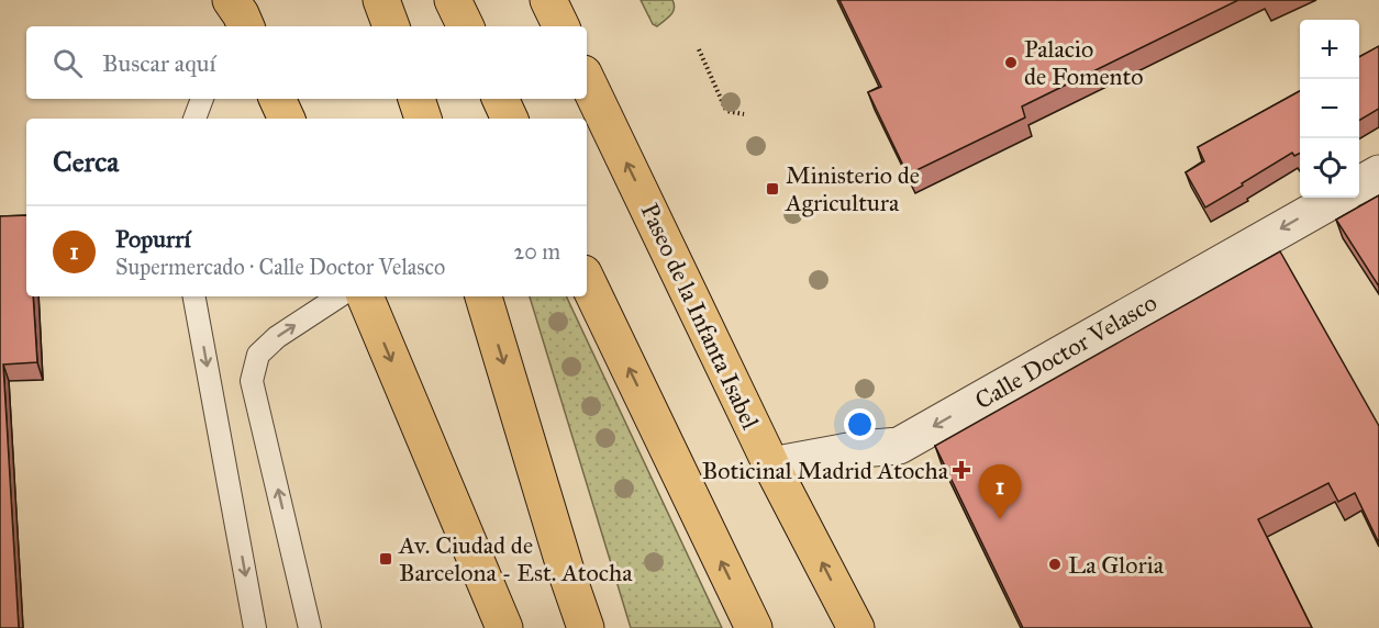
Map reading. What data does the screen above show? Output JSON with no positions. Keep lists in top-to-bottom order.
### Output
{
  "streets": {
    "main road": ["Paseo de la Infanta Isabel"],
    "street": ["Calle Doctor Velasco"]
  },
  "crossings": [
    ["Paseo de la Infanta Isabel", "Calle Doctor Velasco"]
  ],
  "one_way": ["Calle Doctor Velasco"],
  "places": {
    "other": ["Palacio de Fomento", "La Gloria"],
    "transit": ["Ministerio de Agricultura", "Av. Ciudad de Barcelona - Est. Atocha"],
    "health": ["Boticinal Madrid Atocha"]
  },
  "page": {
    "map_buttons": ["+", "−"],
    "search": "Buscar aquí",
    "heading": "Cerca",
    "list": [
      {
        "mark": "1",
        "name": "Popurrí",
        "note": "Supermercado · Calle Doctor Velasco",
        "value": "20 m"
      }
    ],
    "pins": "1"
  }
}
